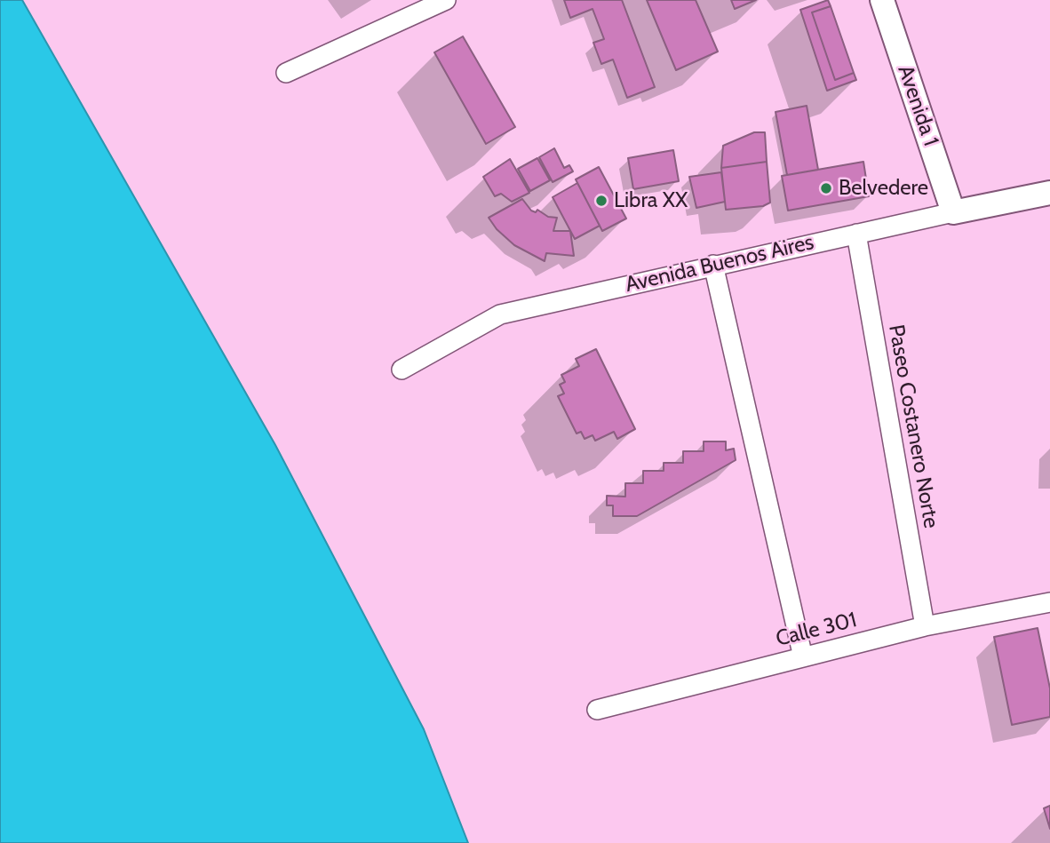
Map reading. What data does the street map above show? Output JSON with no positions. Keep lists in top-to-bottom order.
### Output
{
  "streets": {
    "street": [
      "Avenida 1",
      "Avenida Buenos Aires",
      "Paseo Costanero Norte",
      "Calle 301"
    ]
  },
  "crossings": [
    ["Avenida 1", "Avenida Buenos Aires"],
    ["Avenida Buenos Aires", "Paseo Costanero Norte"],
    ["Paseo Costanero Norte", "Calle 301"]
  ],
  "places": ["Belvedere", "Libra XX"]
}
